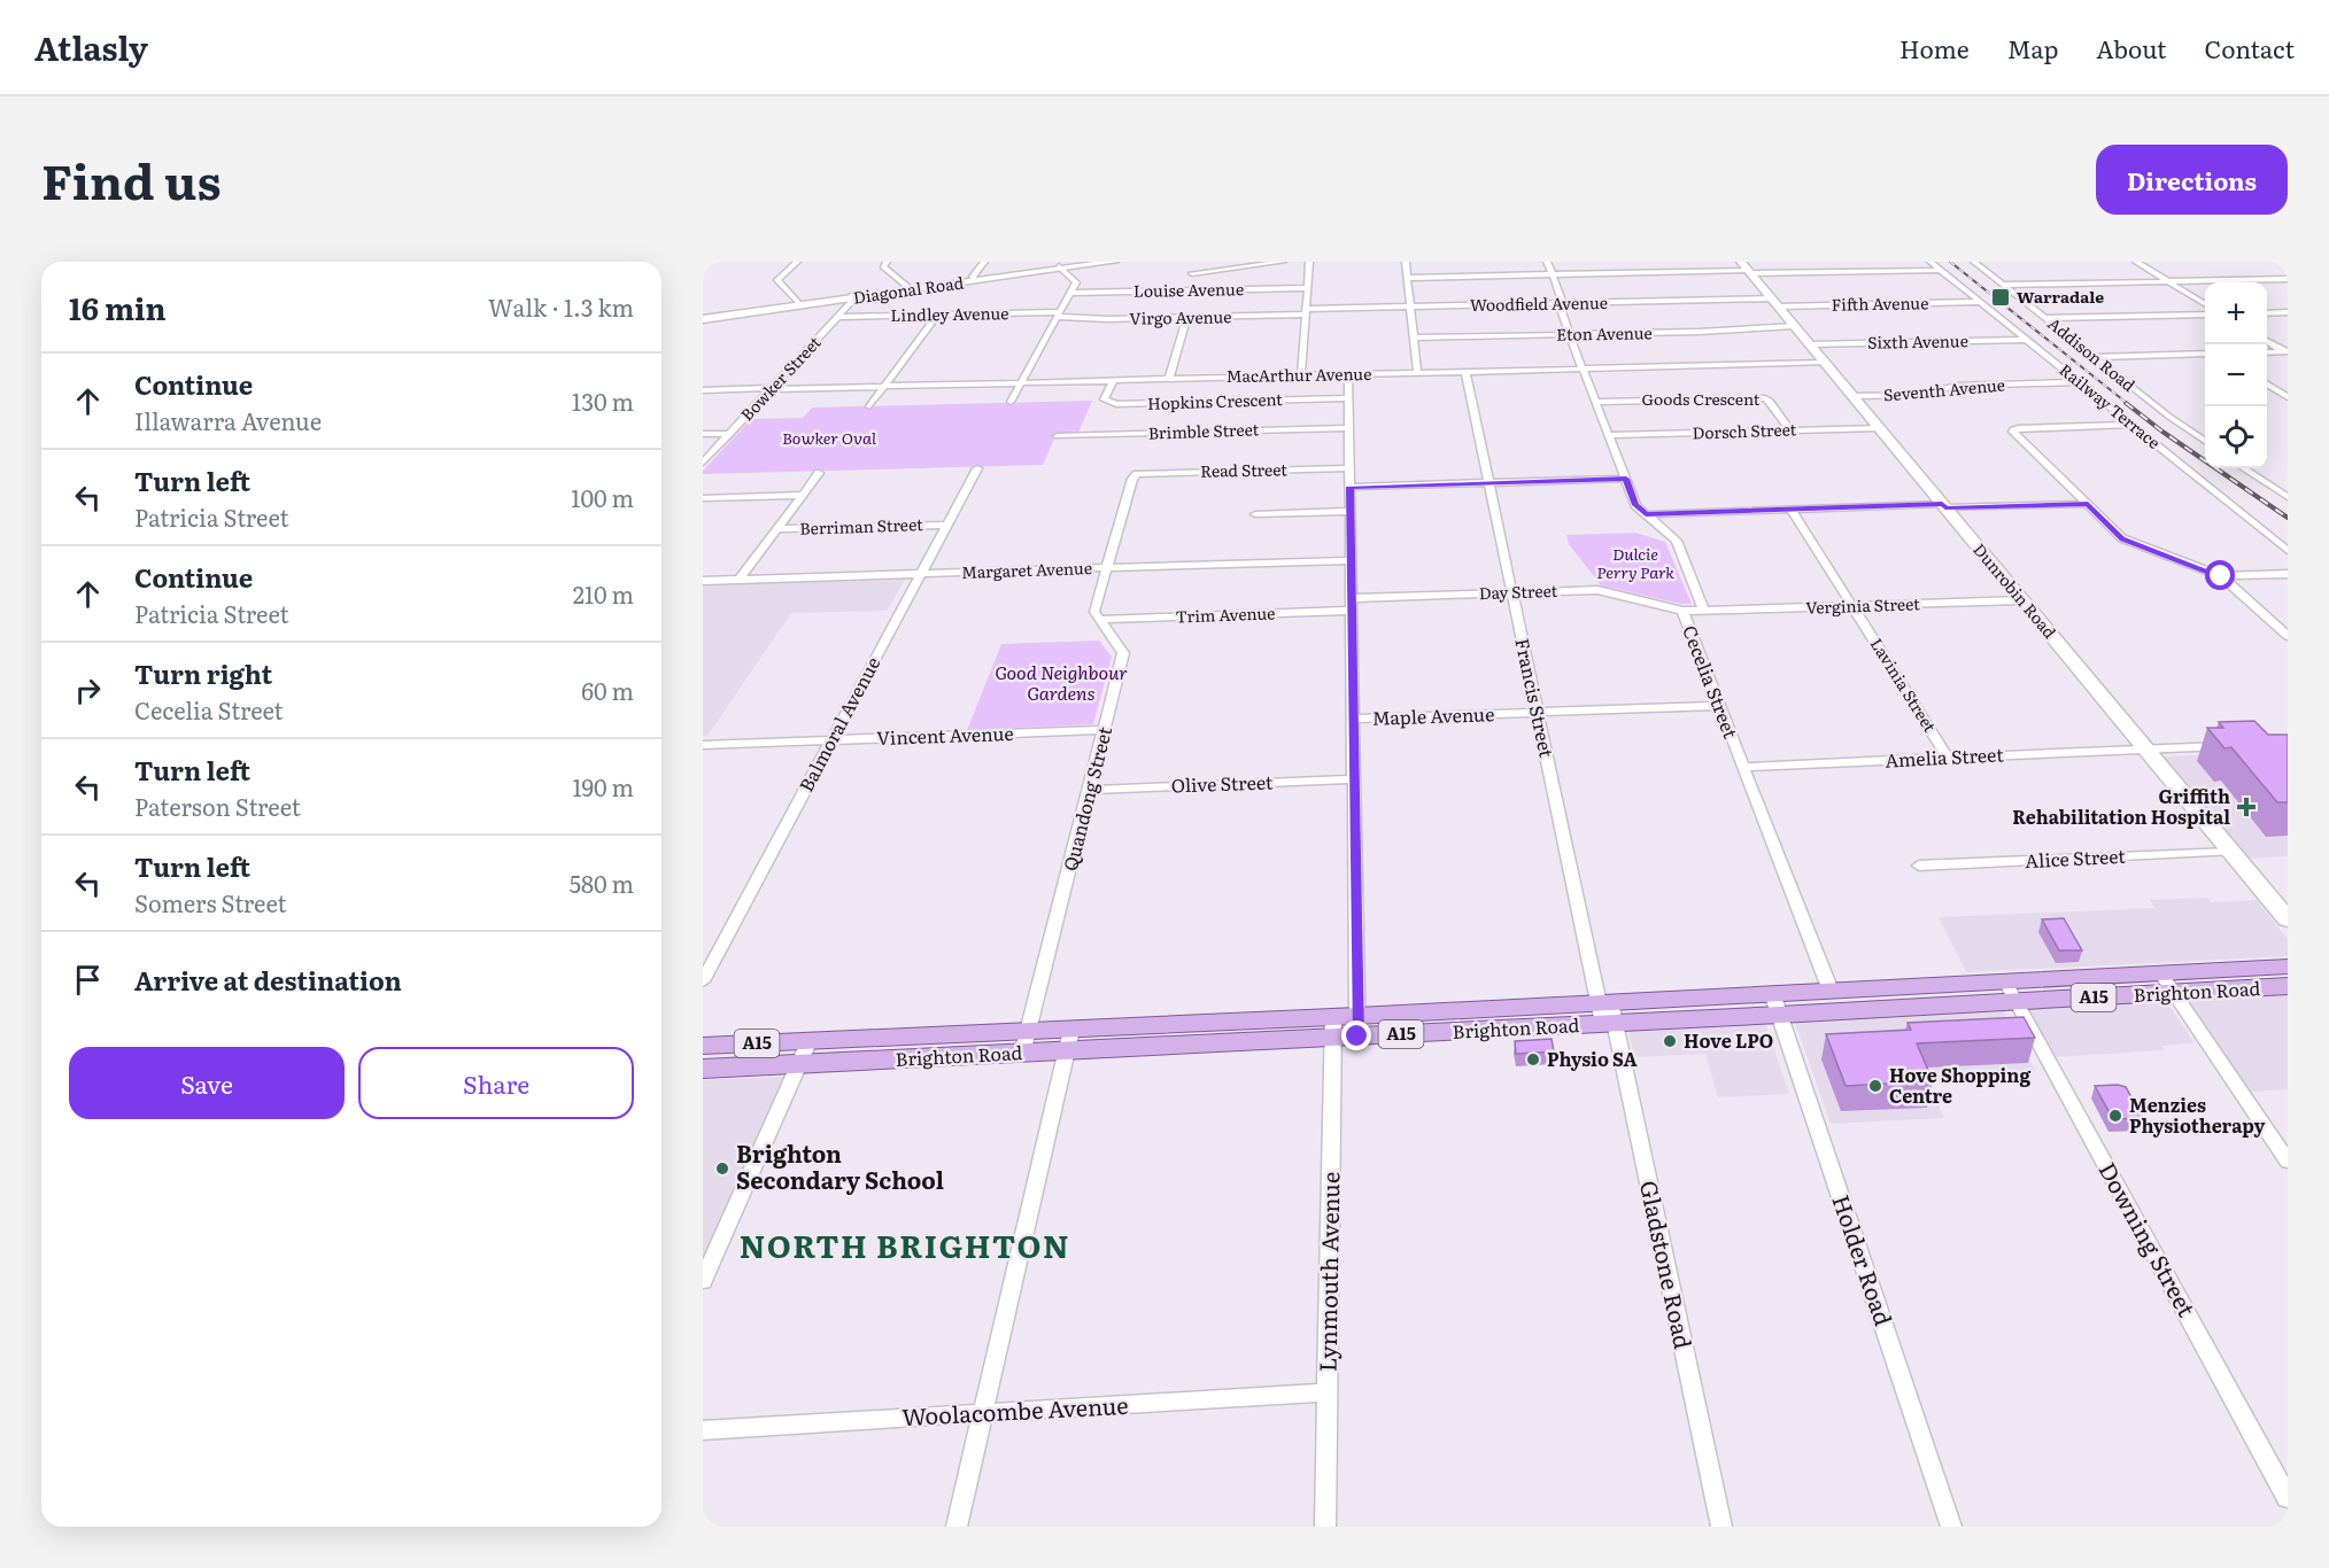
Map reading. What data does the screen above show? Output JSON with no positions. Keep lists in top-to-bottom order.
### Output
{
  "streets": {
    "main road": ["Brighton Road", "A15"],
    "street": [
      "Diagonal Road",
      "Louise Avenue",
      "Woodfield Avenue",
      "Fifth Avenue",
      "Lindley Avenue",
      "Virgo Avenue",
      "Eton Avenue",
      "Sixth Avenue",
      "Addison Road",
      "MacArthur Avenue",
      "Bowker Street",
      "Seventh Avenue",
      "Goods Crescent",
      "Hopkins Crescent",
      "Railway Terrace",
      "Brimble Street",
      "Dorsch Street",
      "Read Street",
      "Berriman Street",
      "Margaret Avenue",
      "Dunrobin Road",
      "Day Street",
      "Verginia Street",
      "Trim Avenue",
      "Cecelia Street",
      "Lavinia Street",
      "Francis Street",
      "Maple Avenue",
      "Balmoral Avenue",
      "Vincent Avenue",
      "Amelia Street",
      "Olive Street",
      "Quandong Street",
      "Alice Street",
      "Downing Street",
      "Holder Road",
      "Gladstone Road",
      "Lynmouth Avenue",
      "Woolacombe Avenue"
    ]
  },
  "crossings": [
    ["Diagonal Road", "Bowker Street"],
    ["Woodfield Avenue", "Fifth Avenue"],
    ["Woodfield Avenue", "Virgo Avenue"],
    ["Woodfield Avenue", "Dunrobin Road"],
    ["Woodfield Avenue", "Cecelia Street"],
    ["Fifth Avenue", "Railway Terrace"],
    ["Fifth Avenue", "Dunrobin Road"],
    ["Lindley Avenue", "Virgo Avenue"],
    ["Lindley Avenue", "Bowker Street"],
    ["Eton Avenue", "Dunrobin Road"],
    ["Eton Avenue", "Cecelia Street"],
    ["Sixth Avenue", "Railway Terrace"],
    ["Sixth Avenue", "Dunrobin Road"],
    ["MacArthur Avenue", "Bowker Street"],
    ["MacArthur Avenue", "Hopkins Crescent"],
    ["MacArthur Avenue", "Dunrobin Road"],
    ["MacArthur Avenue", "Cecelia Street"],
    ["MacArthur Avenue", "Francis Street"],
    ["MacArthur Avenue", "Lynmouth Avenue"],
    ["Seventh Avenue", "Railway Terrace"],
    ["Seventh Avenue", "Dunrobin Road"],
    ["Goods Crescent", "Dorsch Street"],
    ["Goods Crescent", "Cecelia Street"],
    ["Hopkins Crescent", "Lynmouth Avenue"],
    ["Brimble Street", "Lynmouth Avenue"],
    ["Dorsch Street", "Dunrobin Road"],
    ["Dorsch Street", "Cecelia Street"],
    ["Read Street", "Margaret Avenue"],
    ["Read Street", "Lynmouth Avenue"],
    ["Berriman Street", "Balmoral Avenue"],
    ["Margaret Avenue", "Balmoral Avenue"],
    ["Margaret Avenue", "Lynmouth Avenue"],
    ["Dunrobin Road", "Verginia Street"],
    ["Dunrobin Road", "Amelia Street"],
    ["Dunrobin Road", "Alice Street"],
    ["Day Street", "Cecelia Street"],
    ["Day Street", "Francis Street"],
    ["Day Street", "Lynmouth Avenue"],
    ["Verginia Street", "Cecelia Street"],
    ["Verginia Street", "Lavinia Street"],
    ["Trim Avenue", "Quandong Street"],
    ["Trim Avenue", "Lynmouth Avenue"],
    ["Cecelia Street", "Maple Avenue"],
    ["Cecelia Street", "Amelia Street"],
    ["Cecelia Street", "Brighton Road"],
    ["Lavinia Street", "Amelia Street"],
    ["Francis Street", "Maple Avenue"],
    ["Francis Street", "Brighton Road"],
    ["Francis Street", "Gladstone Road"],
    ["Maple Avenue", "Lynmouth Avenue"],
    ["Balmoral Avenue", "Vincent Avenue"],
    ["Vincent Avenue", "Quandong Street"],
    ["Olive Street", "Quandong Street"],
    ["Olive Street", "Lynmouth Avenue"],
    ["Quandong Street", "Brighton Road"],
    ["Brighton Road", "Downing Street"],
    ["Brighton Road", "Holder Road"],
    ["Brighton Road", "Gladstone Road"],
    ["Brighton Road", "Lynmouth Avenue"],
    ["Lynmouth Avenue", "Woolacombe Avenue"]
  ],
  "districts": ["NORTH BRIGHTON"],
  "parks": ["Bowker Oval", "Dulcie Perry Park", "Good Neighbour Gardens"],
  "places": {
    "transit": ["Warradale"],
    "health": ["Griffith Rehabilitation Hospital"],
    "other": [
      "Hove LPO",
      "Physio SA",
      "Hove Shopping Centre",
      "Menzies Physiotherapy",
      "Brighton Secondary School"
    ]
  },
  "page": {
    "header": "Atlasly",
    "nav": [
      "Home",
      "Map",
      "About",
      "Contact"
    ],
    "title": "Find us",
    "buttons": [
      "Directions",
      ["Save", "Share"]
    ],
    "heading": ["16 min", "Walk · 1.3 km"],
    "map_buttons": ["+", "−"],
    "list": [
      ["Continue", "Illawarra Avenue", "130 m"],
      ["Turn left", "Patricia Street", "100 m"],
      ["Continue", "Patricia Street", "210 m"],
      ["Turn right", "Cecelia Street", "60 m"],
      ["Turn left", "Paterson Street", "190 m"],
      ["Turn left", "Somers Street", "580 m"],
      "Arrive at destination"
    ]
  }
}
